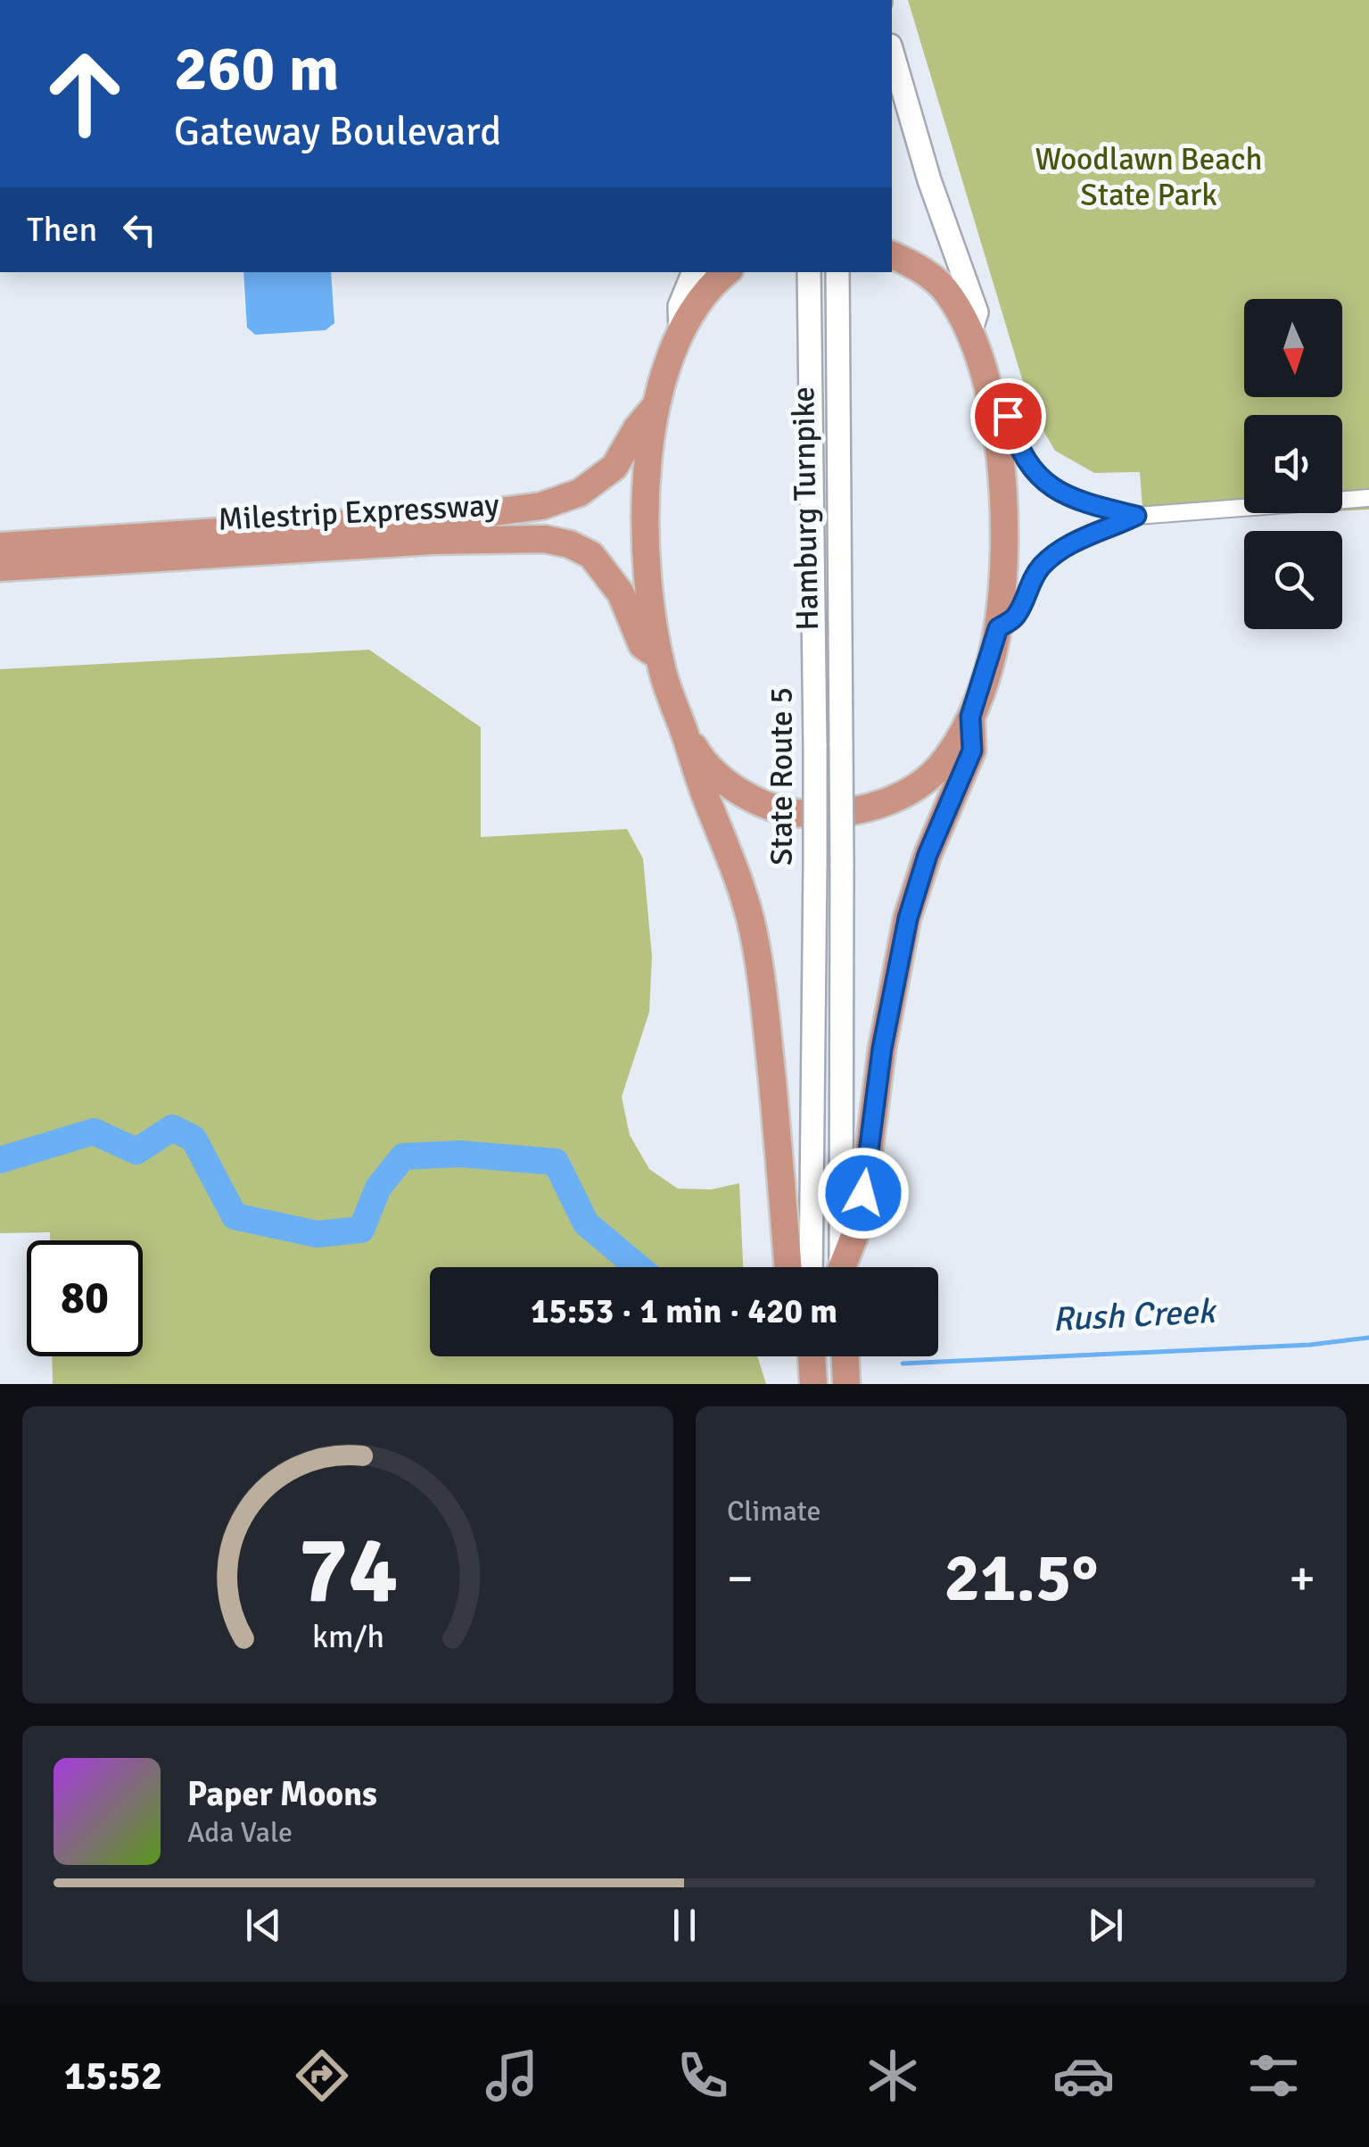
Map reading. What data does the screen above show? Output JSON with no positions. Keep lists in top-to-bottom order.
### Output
{
  "streets": {
    "highway": ["Milestrip Expressway"],
    "main road": ["Hamburg Turnpike", "State Route 5"]
  },
  "water": ["Rush Creek"],
  "parks": ["Woodlawn Beach State Park"],
  "north": "bottom",
  "page": {
    "turn": ["260 m", "Gateway Boulevard"],
    "then": "Then",
    "limit": "80",
    "trip": "15:53 · 1 min · 420 m",
    "tile": "Climate",
    "heat": ["−", "21.5°", "+"],
    "song": ["Paper Moons", "Ada Vale"],
    "tabs": "15:52",
    "gauge": ["74", "km/h"]
  }
}
